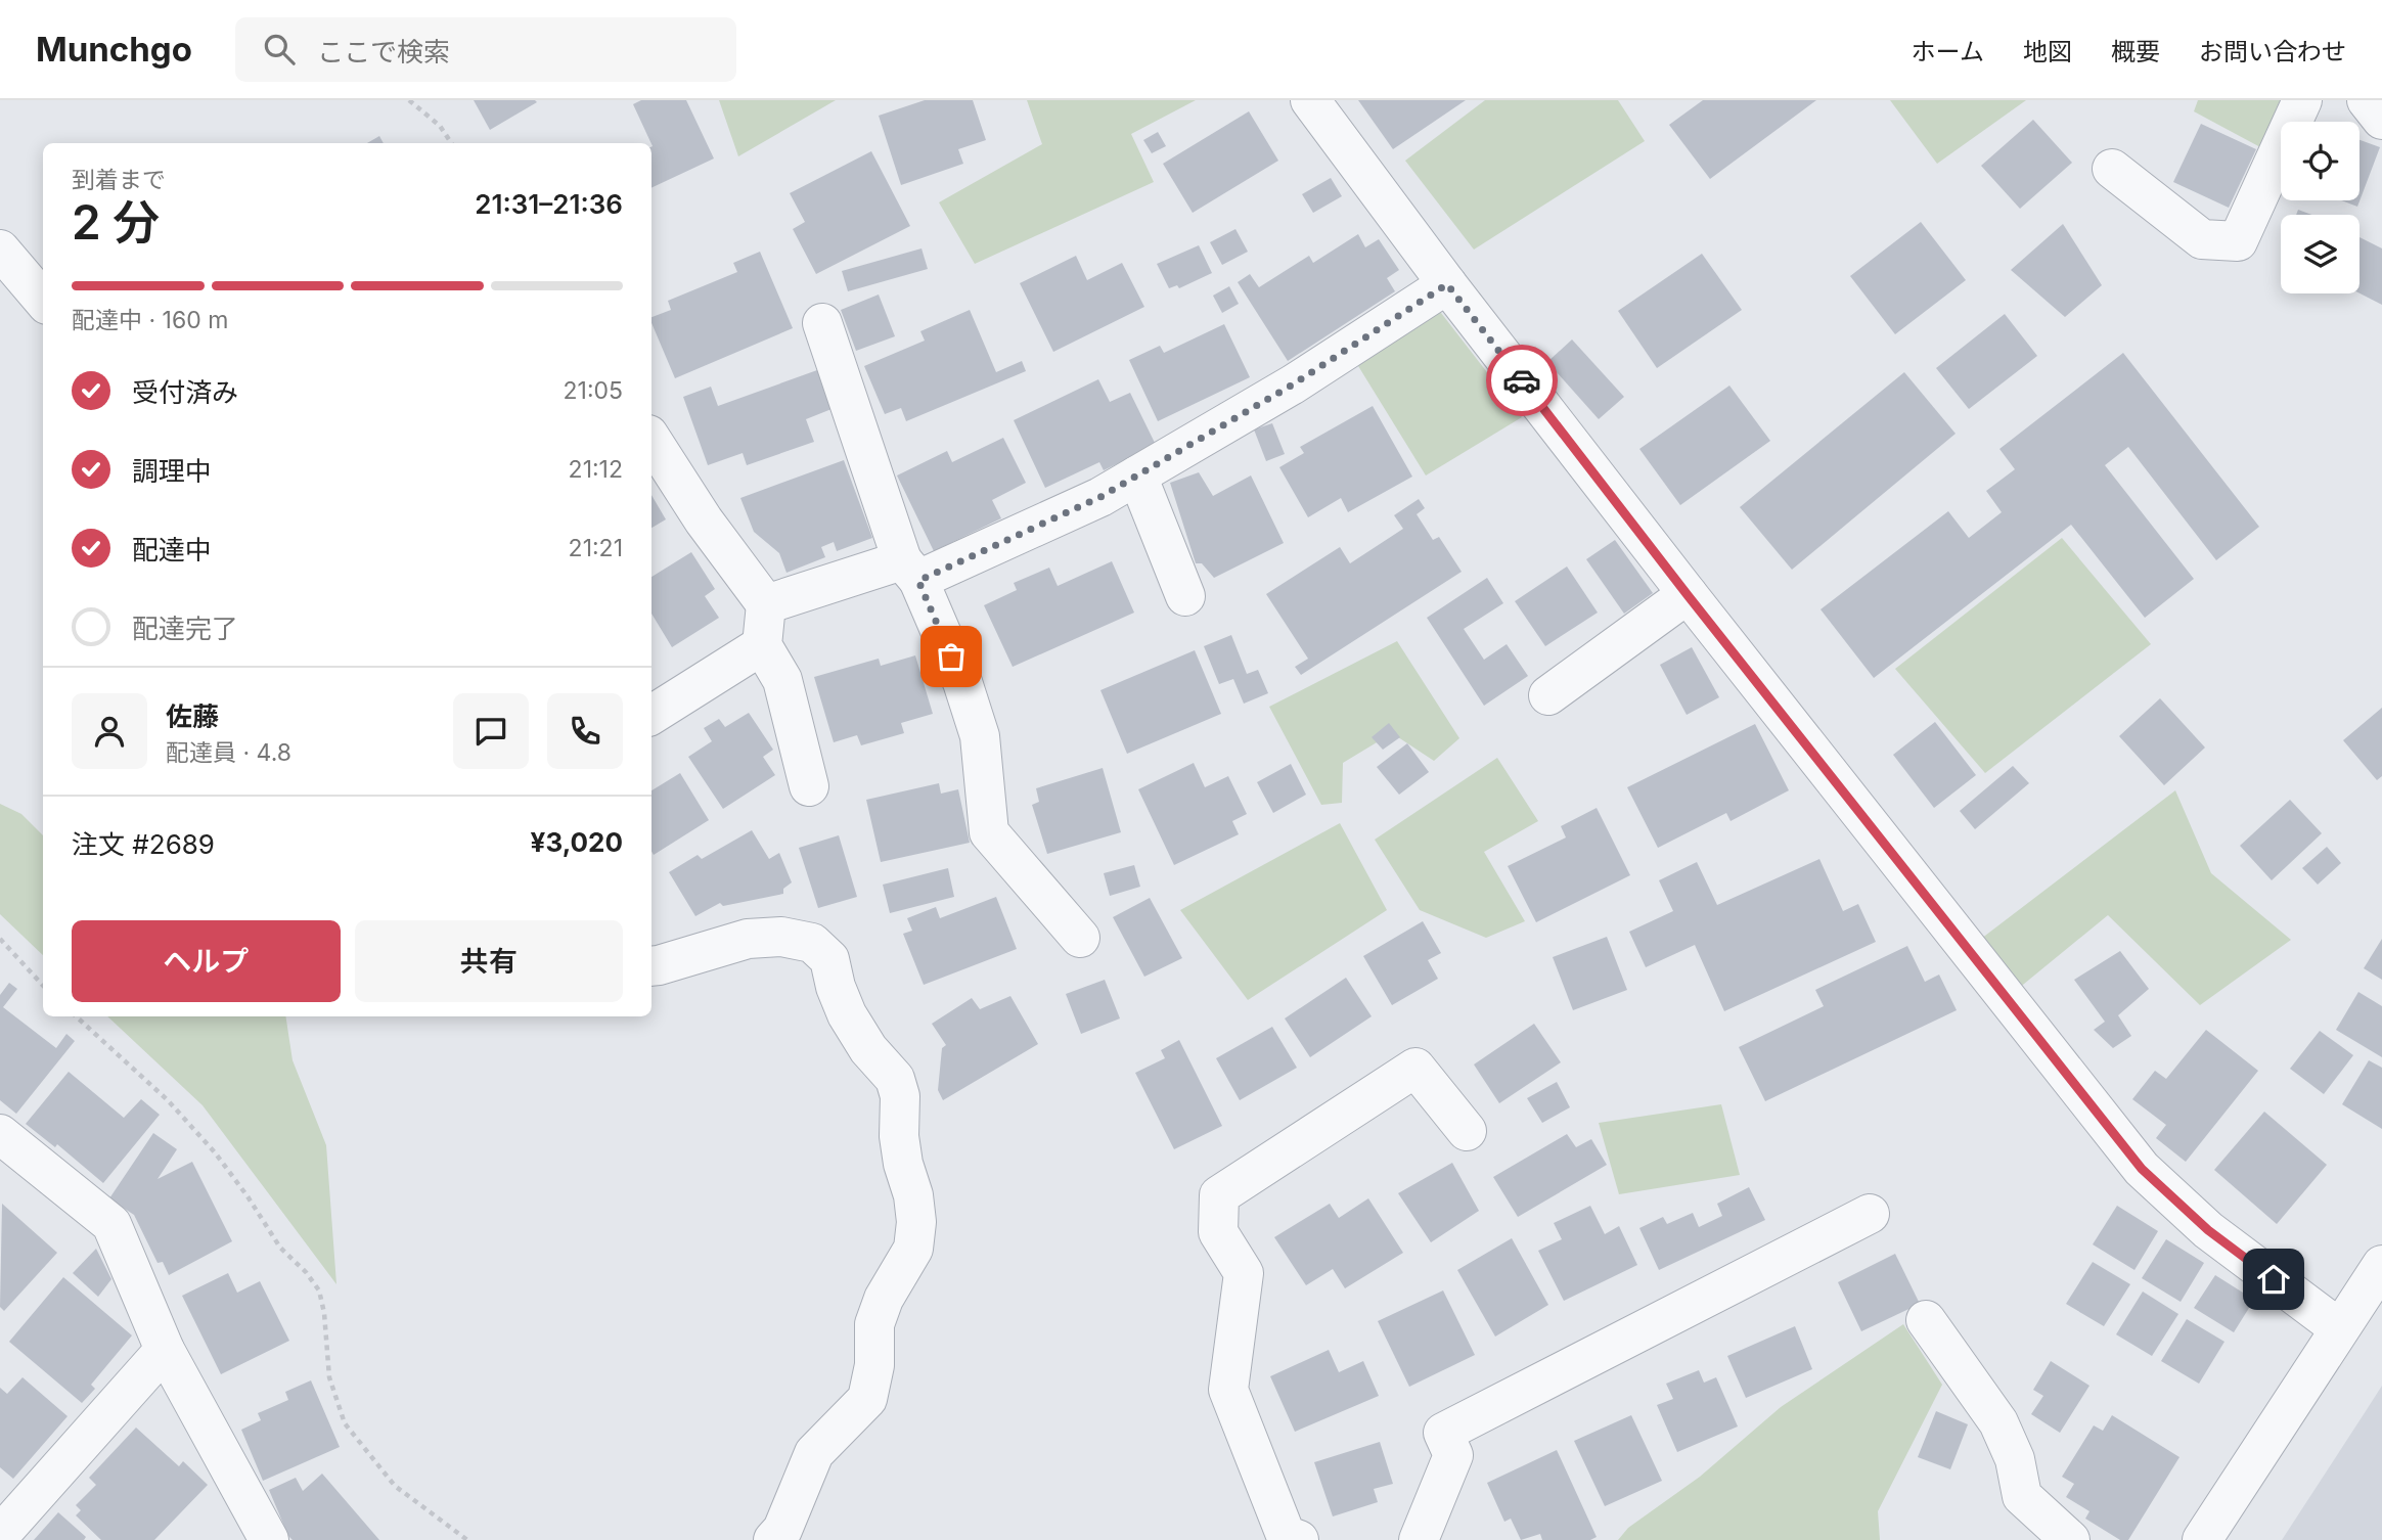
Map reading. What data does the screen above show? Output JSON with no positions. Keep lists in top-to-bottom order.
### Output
{
  "page": {
    "header": "Munchgo",
    "search": "ここで検索",
    "nav": [
      "ホーム",
      "地図",
      "概要",
      "お問い合わせ"
    ],
    "heading": ["2 分", "到着まで", "21:31–21:36"],
    "panel": [
      "佐藤",
      "配達員 · 4.8",
      "注文 #2689",
      "¥3,020"
    ],
    "bar": "配達中 · 160 m",
    "list": [
      ["受付済み", "21:05"],
      ["調理中", "21:12"],
      ["配達中", "21:21"],
      "配達完了"
    ],
    "buttons": ["ヘルプ", "共有"]
  }
}
